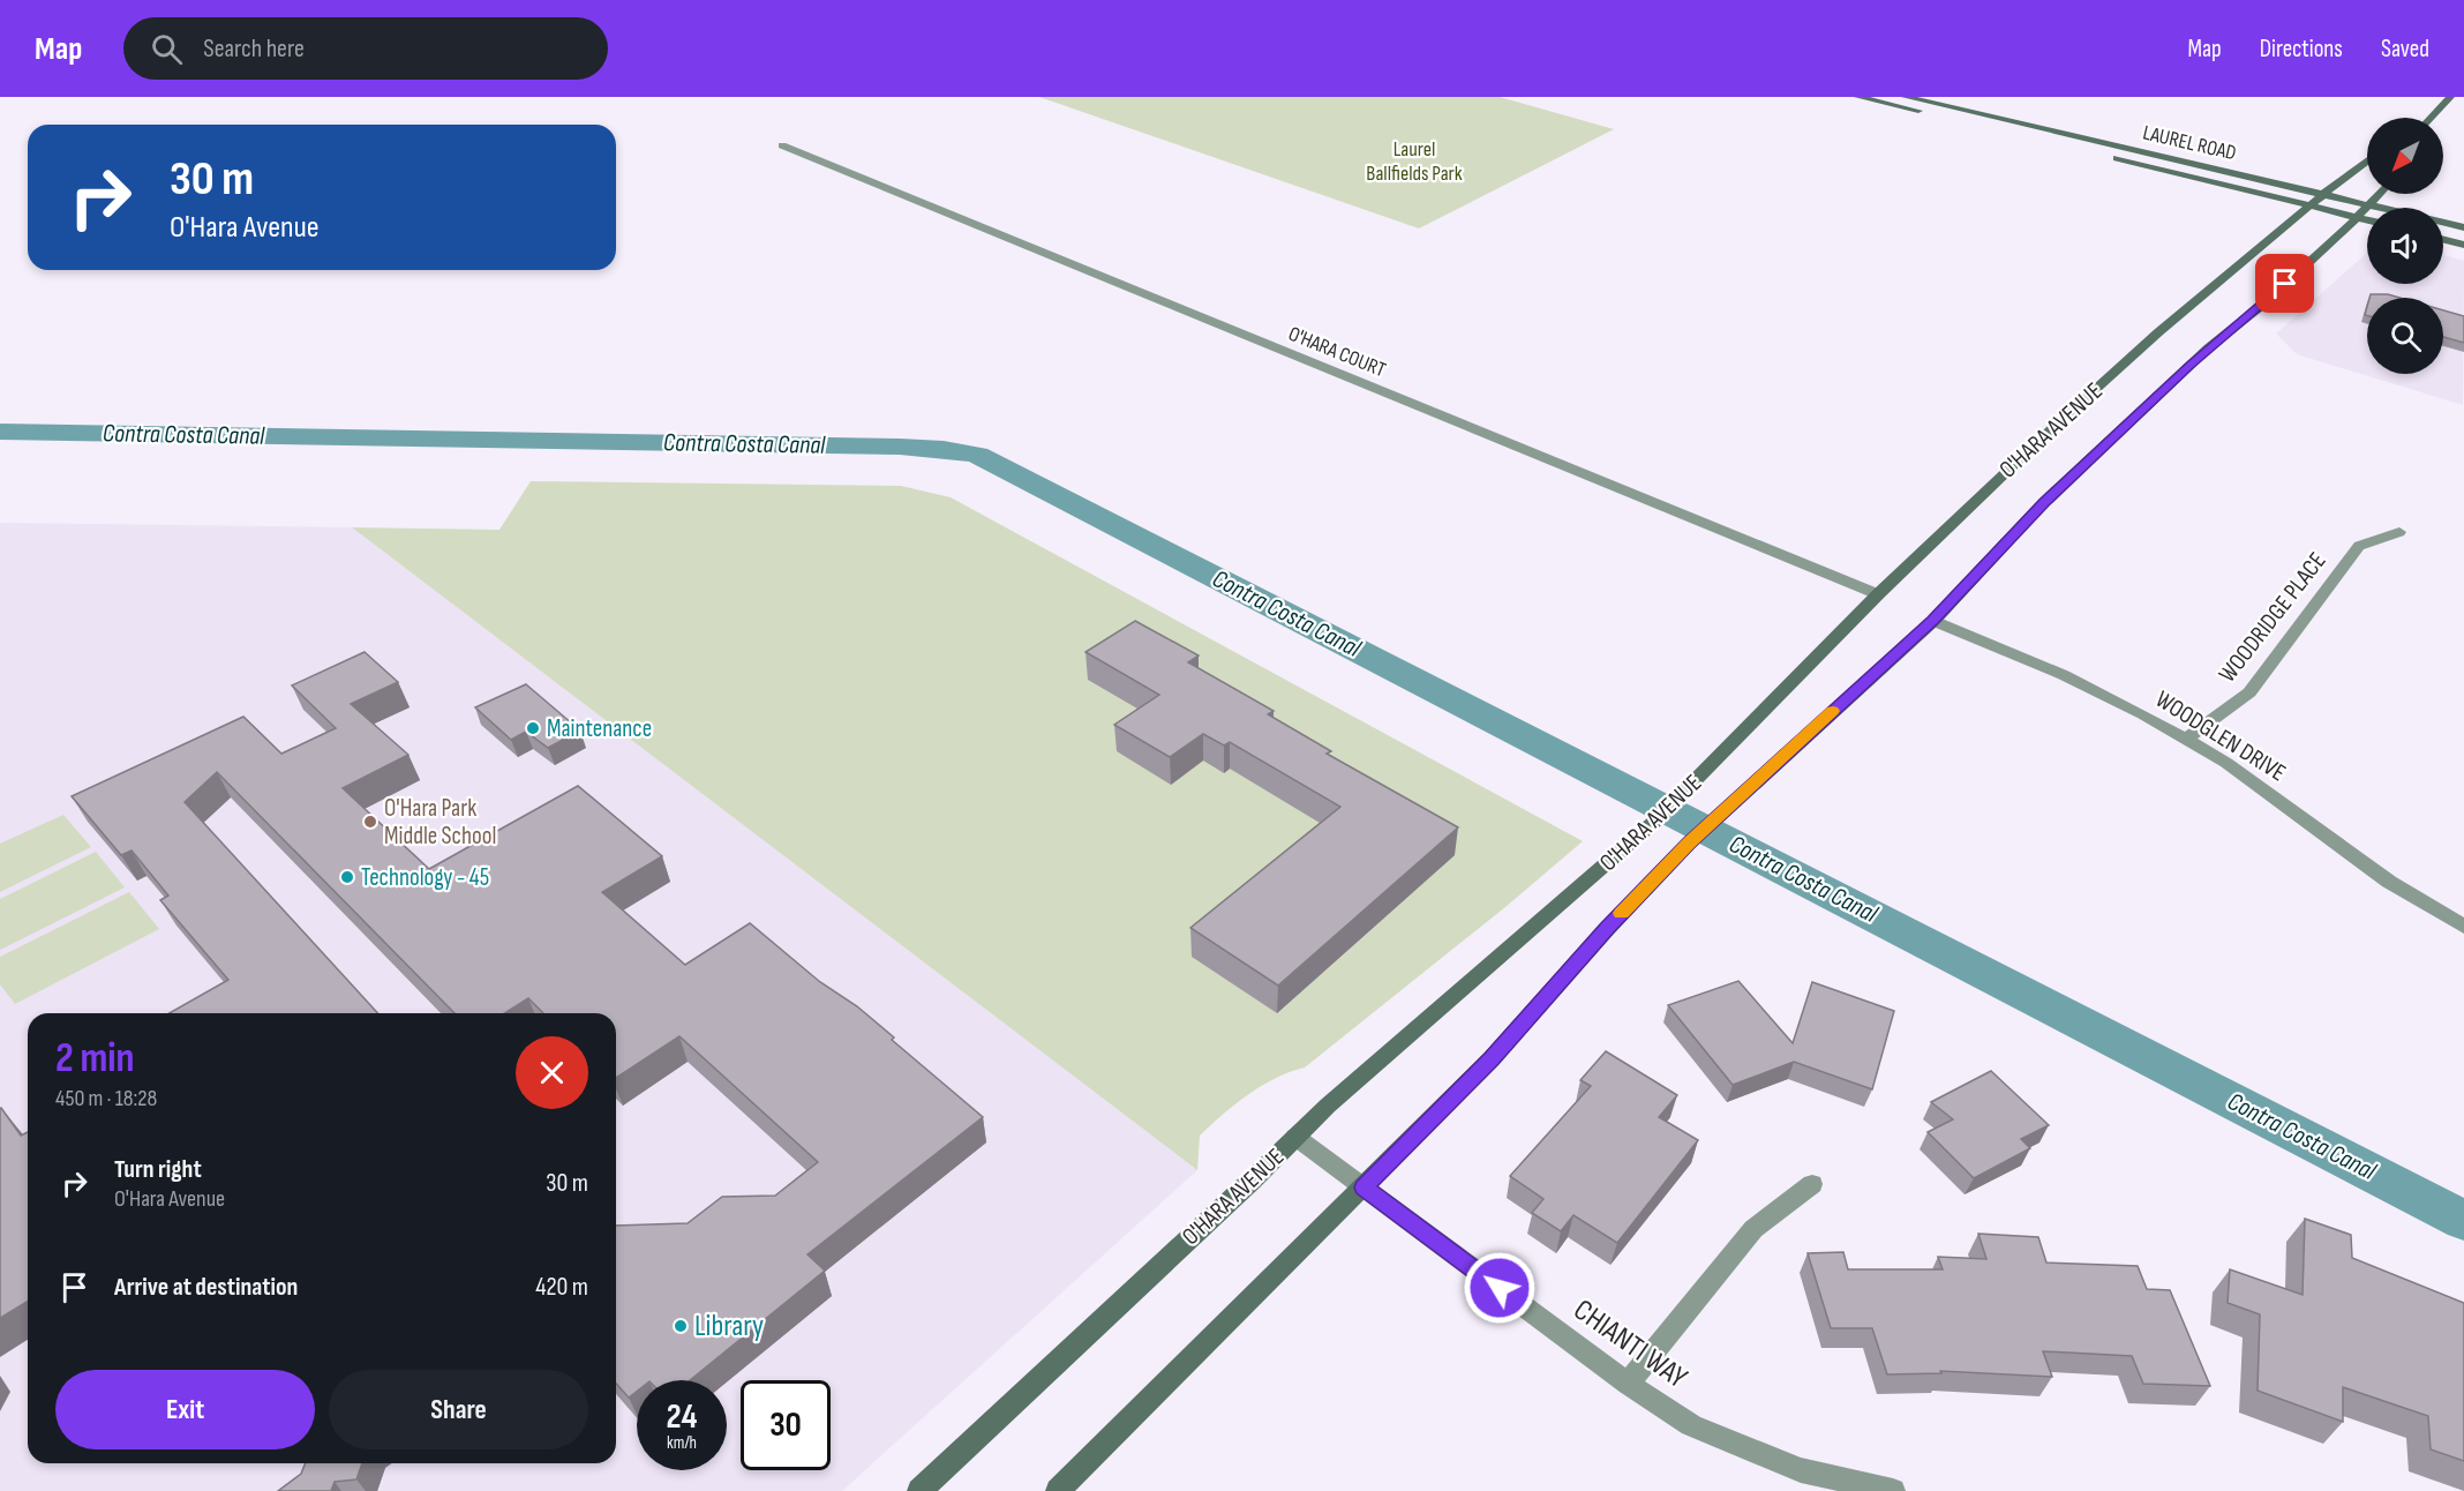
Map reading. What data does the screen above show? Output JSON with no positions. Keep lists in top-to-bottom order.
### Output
{
  "streets": {
    "main road": ["LAUREL ROAD", "O'HARA AVENUE"],
    "street": [
      "O'HARA COURT",
      "WOODRIDGE PLACE",
      "WOODGLEN DRIVE",
      "CHIANTI WAY"
    ]
  },
  "crossings": [
    ["LAUREL ROAD", "O'HARA AVENUE"],
    ["O'HARA COURT", "O'HARA AVENUE"],
    ["O'HARA AVENUE", "WOODGLEN DRIVE"],
    ["O'HARA AVENUE", "CHIANTI WAY"],
    ["WOODRIDGE PLACE", "WOODGLEN DRIVE"]
  ],
  "water": ["Contra Costa Canal"],
  "parks": ["Laurel Ballfields Park"],
  "places": [
    "Maintenance",
    "O'Hara Park Middle School",
    "Technology - 45",
    "Library"
  ],
  "north": "bottom left",
  "page": {
    "header": "Map",
    "search": "Search here",
    "nav": ["Map", "Directions", "Saved"],
    "turn": ["30 m", "O'Hara Avenue"],
    "heading": ["2 min", "450 m · 18:28"],
    "list": [
      {
        "name": "Turn right",
        "note": "O'Hara Avenue",
        "value": "30 m"
      },
      {
        "name": "Arrive at destination",
        "value": "420 m"
      }
    ],
    "buttons": ["Exit", "Share"],
    "speed": "24 km/h",
    "limit": "30"
  }
}
